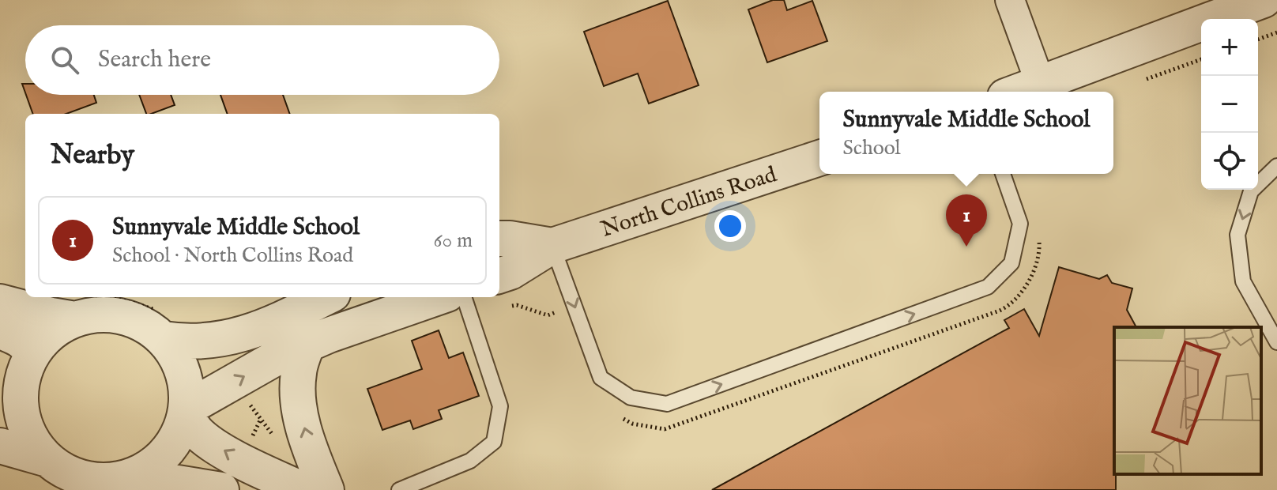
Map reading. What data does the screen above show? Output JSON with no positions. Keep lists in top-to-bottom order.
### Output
{
  "streets": {
    "street": ["North Collins Road"]
  },
  "page": {
    "map_buttons": ["+", "−"],
    "search": "Search here",
    "popup": ["Sunnyvale Middle School", "School"],
    "heading": "Nearby",
    "pins": "1",
    "list": [
      {
        "mark": "1",
        "name": "Sunnyvale Middle School",
        "note": "School · North Collins Road",
        "value": "60 m"
      }
    ]
  }
}
